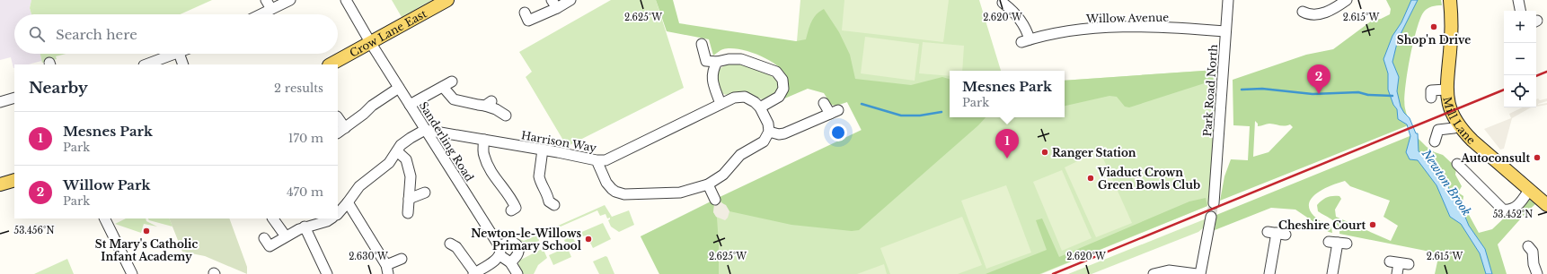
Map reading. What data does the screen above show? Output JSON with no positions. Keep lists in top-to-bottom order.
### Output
{
  "streets": {
    "main road": ["Crow Lane East", "Mill Lane"],
    "street": [
      "Willow Avenue",
      "Park Road North",
      "Sanderling Road",
      "Harrison Way"
    ]
  },
  "crossings": [
    ["Willow Avenue", "Park Road North"],
    ["Crow Lane East", "Sanderling Road"],
    ["Sanderling Road", "Harrison Way"]
  ],
  "water": ["Newton Brook"],
  "places": [
    "Shop'n Drive",
    "Ranger Station",
    "Autoconsult",
    "Viaduct Crown Green Bowls Club",
    "Cheshire Court",
    "St Mary's Catholic Infant Academy",
    "Newton-le-Willows Primary School"
  ],
  "page": {
    "map_buttons": ["+", "−"],
    "search": "Search here",
    "pins": ["2", "1"],
    "heading": ["Nearby", "2 results"],
    "popup": ["Mesnes Park", "Park"],
    "list": [
      {
        "mark": "1",
        "name": "Mesnes Park",
        "note": "Park",
        "value": "170 m"
      },
      {
        "mark": "2",
        "name": "Willow Park",
        "note": "Park",
        "value": "470 m"
      }
    ]
  },
  "coordinates": [
    "2.615°W",
    "2.625°W",
    "2.620°W",
    "53.452°N",
    "53.456°N",
    "2.630°W"
  ]
}
